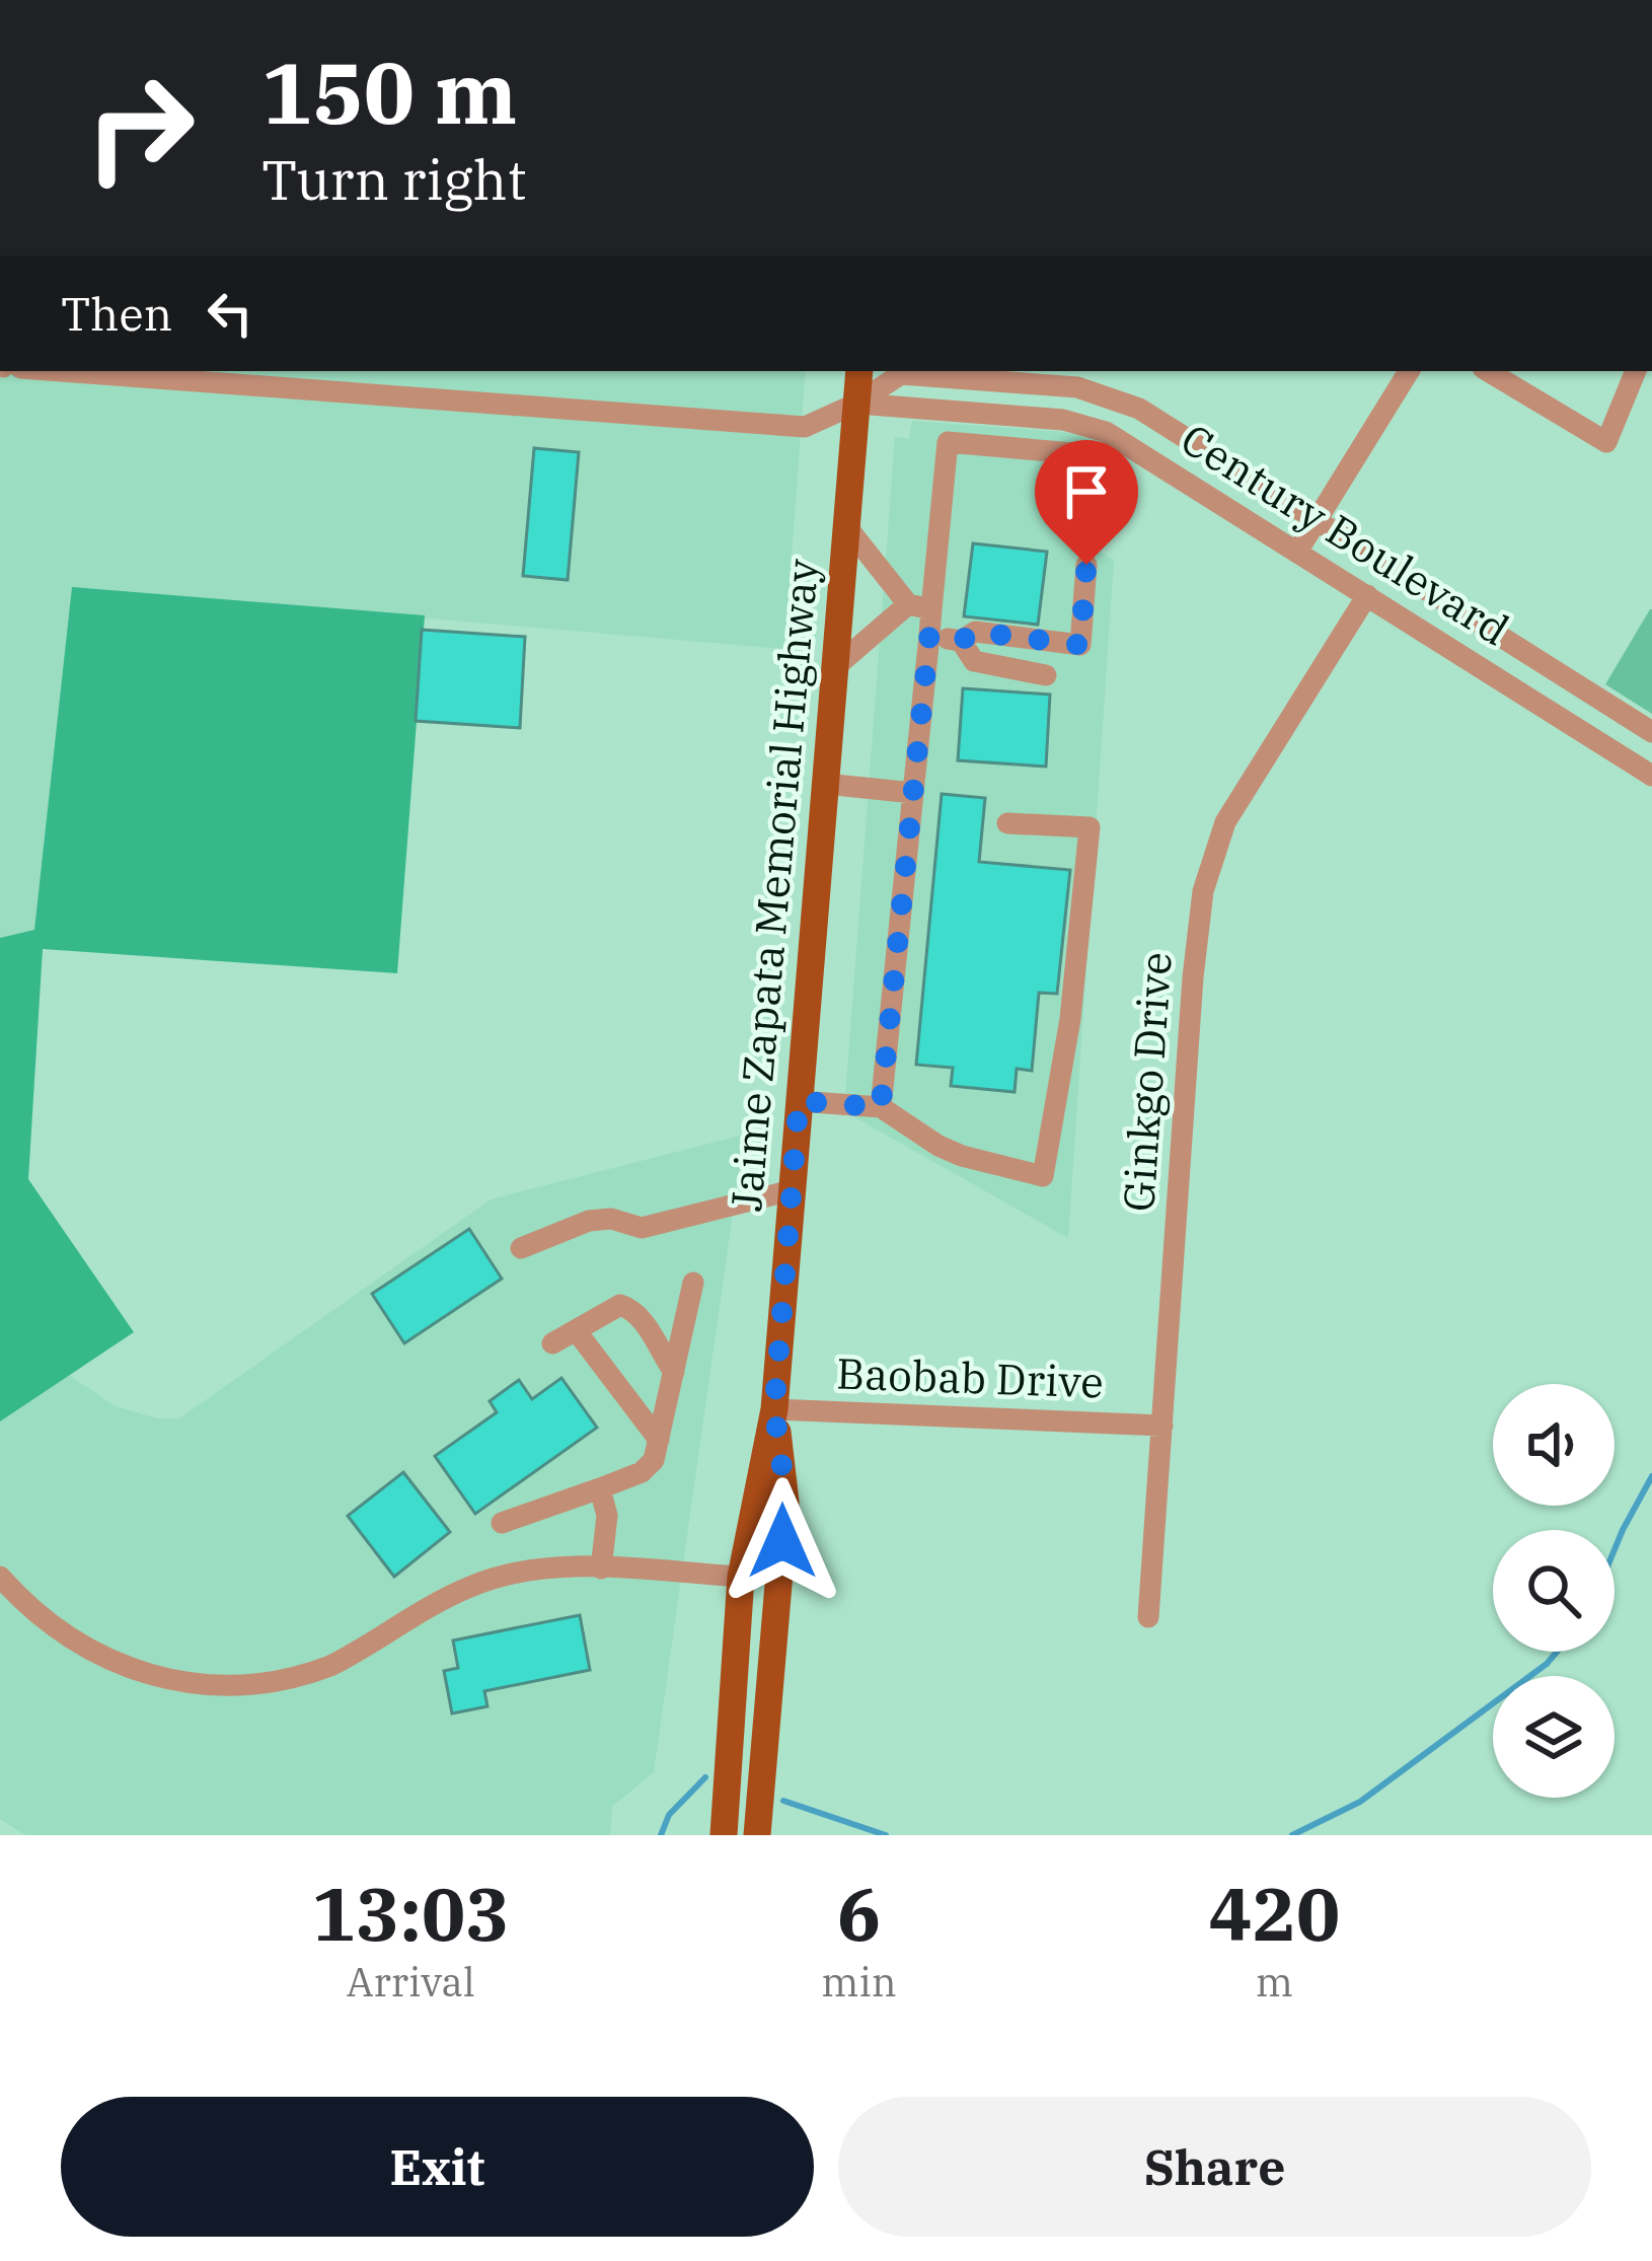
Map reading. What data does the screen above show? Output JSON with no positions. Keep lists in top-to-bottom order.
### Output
{
  "streets": {
    "main road": ["Jaime Zapata Memorial Highway"],
    "street": ["Century Boulevard", "Ginkgo Drive", "Baobab Drive"]
  },
  "crossings": [
    ["Century Boulevard", "Jaime Zapata Memorial Highway"],
    ["Century Boulevard", "Ginkgo Drive"],
    ["Jaime Zapata Memorial Highway", "Baobab Drive"],
    ["Ginkgo Drive", "Baobab Drive"]
  ],
  "page": {
    "turn": ["150 m", "Turn right"],
    "then": "Then",
    "eta": [
      "13:03",
      "Arrival",
      "6",
      "min",
      "420",
      "m"
    ],
    "buttons": ["Exit", "Share"]
  }
}
